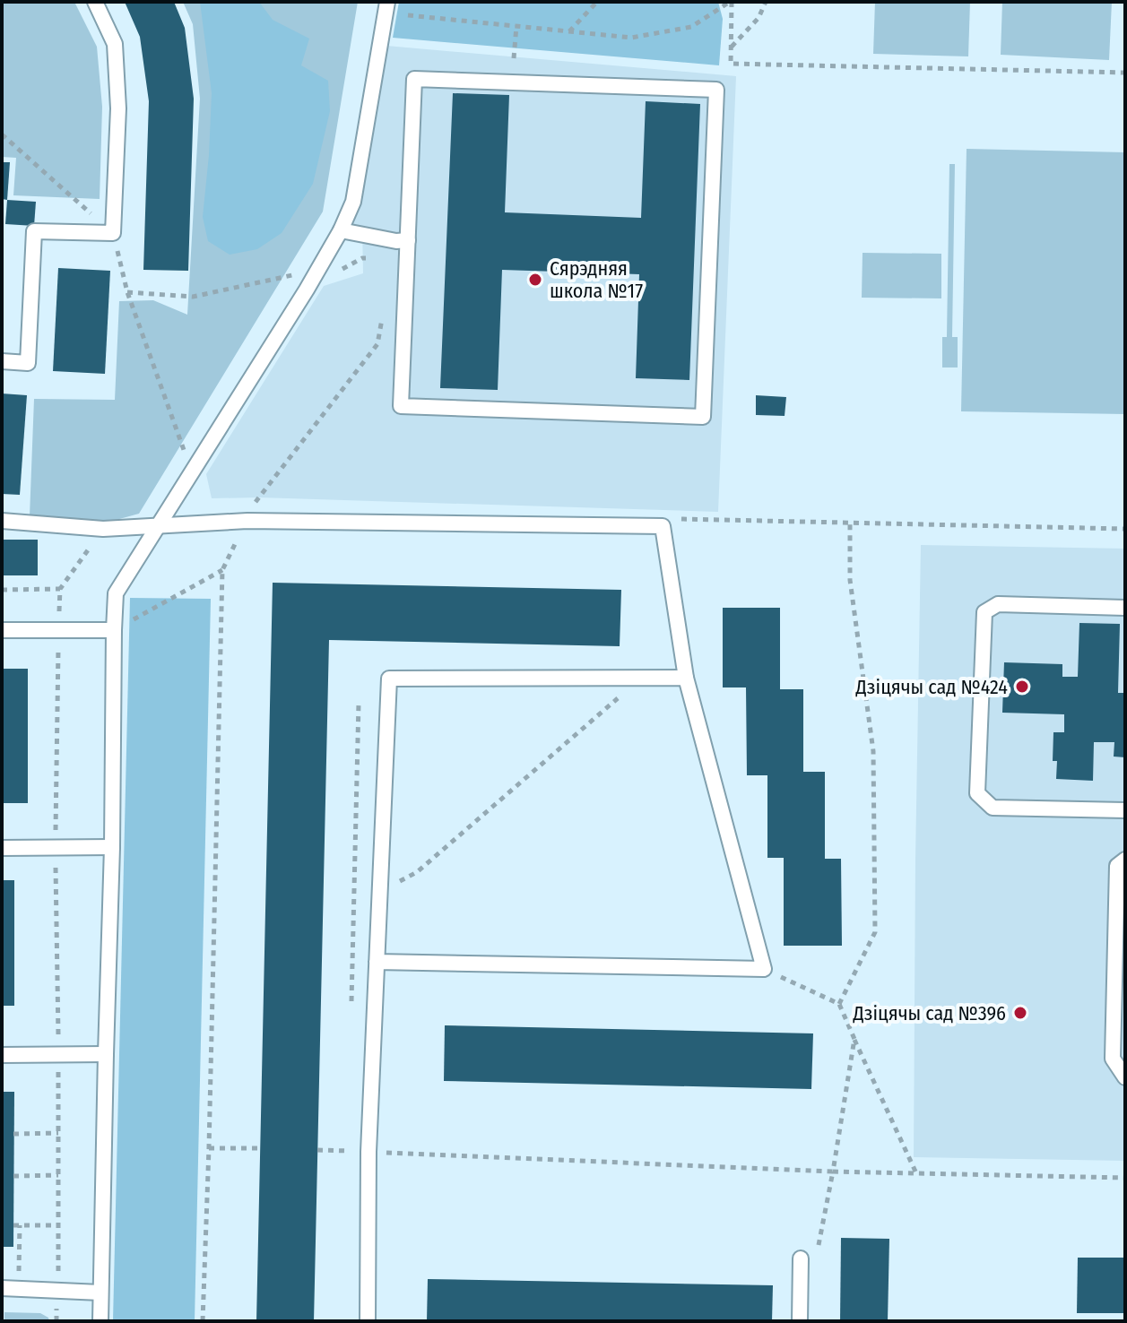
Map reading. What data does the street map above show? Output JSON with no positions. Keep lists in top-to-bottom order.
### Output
{
  "places": ["Сярэдняя школа №17", "Дзіцячы сад №424", "Дзіцячы сад №396"]
}
